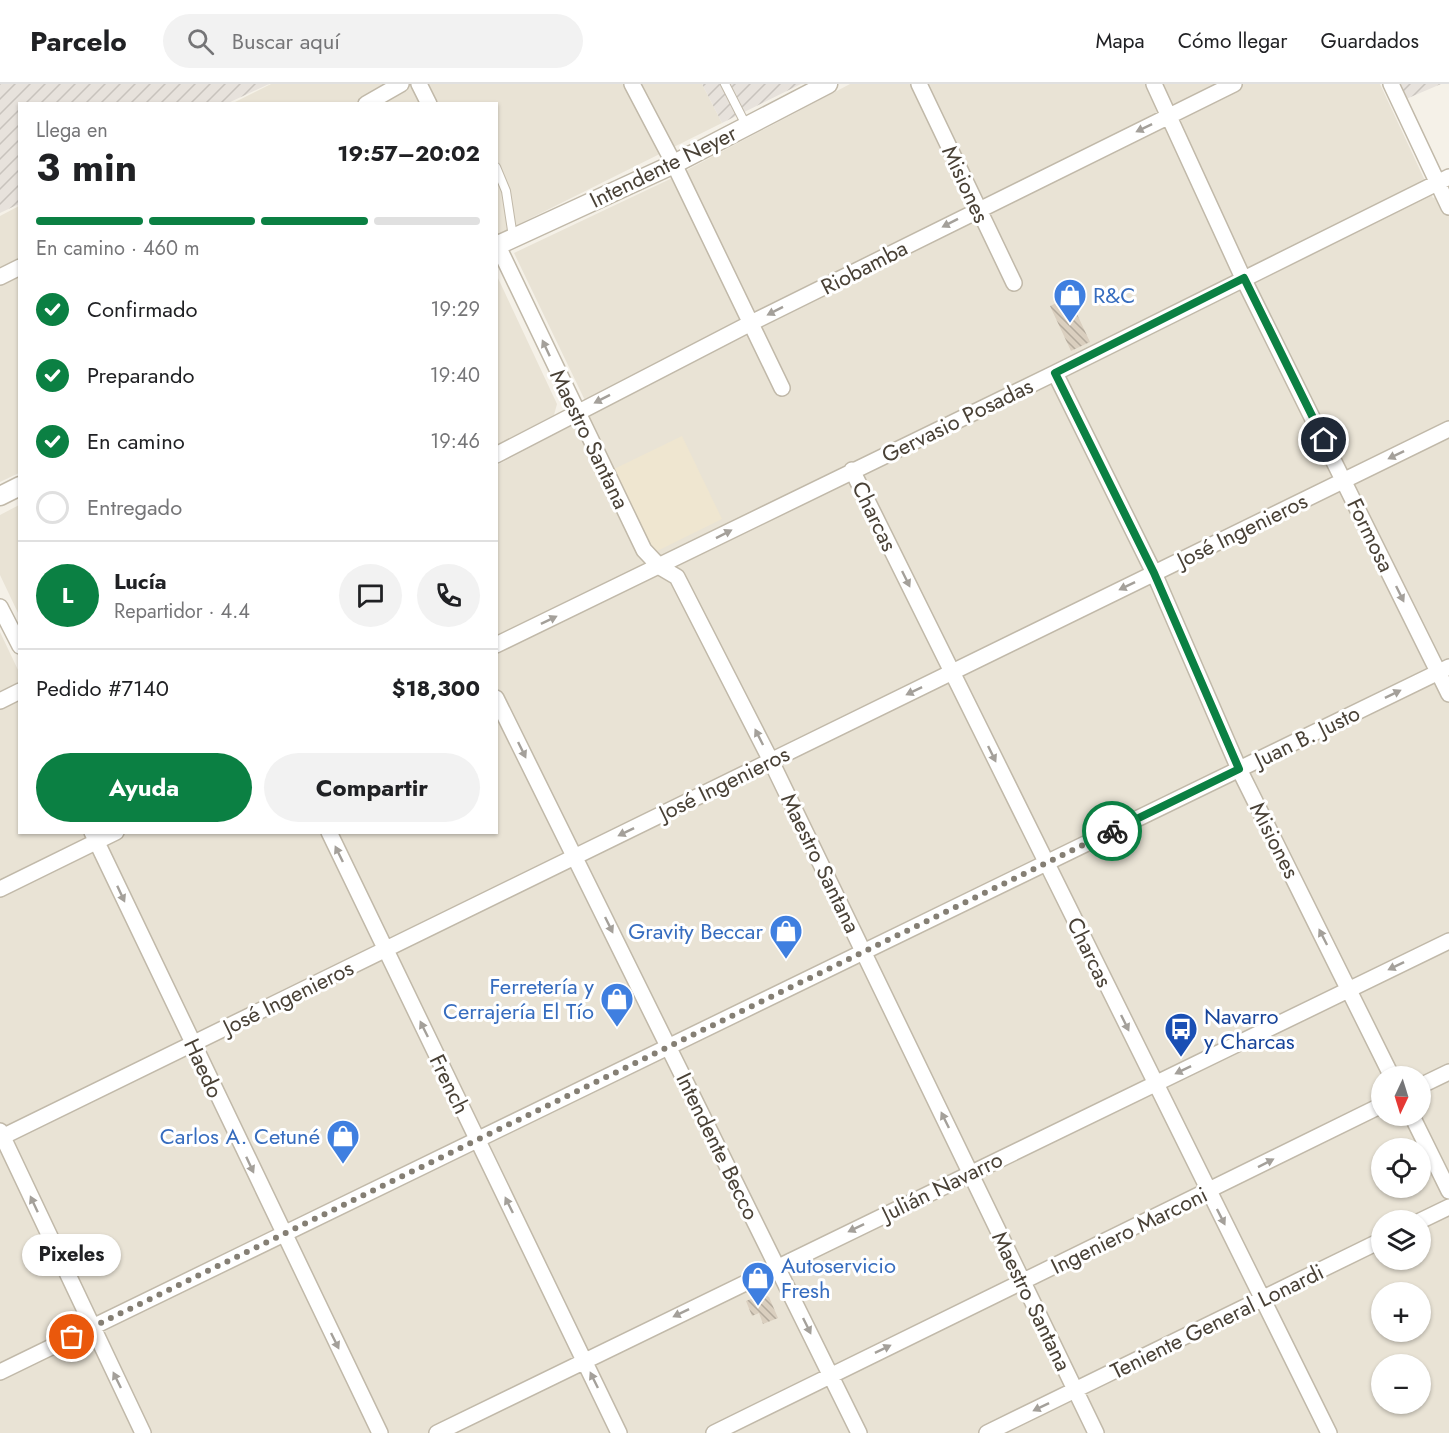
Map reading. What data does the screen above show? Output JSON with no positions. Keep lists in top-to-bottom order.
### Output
{
  "streets": {
    "street": [
      "Intendente Neyer",
      "Misiones",
      "Riobamba",
      "Gervasio Posadas",
      "Maestro Santana",
      "Charcas",
      "José Ingenieros",
      "Formosa",
      "Juan B. Justo",
      "Haedo",
      "French",
      "Intendente Becco",
      "Julián Navarro",
      "Ingeniero Marconi",
      "Teniente General Lonardi"
    ]
  },
  "crossings": [
    ["Intendente Neyer", "Maestro Santana"],
    ["Misiones", "Riobamba"],
    ["Misiones", "Gervasio Posadas"],
    ["Misiones", "José Ingenieros"],
    ["Misiones", "Juan B. Justo"],
    ["Misiones", "Julián Navarro"],
    ["Riobamba", "Maestro Santana"],
    ["Riobamba", "Formosa"],
    ["Gervasio Posadas", "Maestro Santana"],
    ["Gervasio Posadas", "Charcas"],
    ["Gervasio Posadas", "Formosa"],
    ["Maestro Santana", "José Ingenieros"],
    ["Maestro Santana", "Juan B. Justo"],
    ["Maestro Santana", "Julián Navarro"],
    ["Maestro Santana", "Ingeniero Marconi"],
    ["Maestro Santana", "Teniente General Lonardi"],
    ["Charcas", "José Ingenieros"],
    ["Charcas", "Juan B. Justo"],
    ["Charcas", "Julián Navarro"],
    ["Charcas", "Ingeniero Marconi"],
    ["Charcas", "Teniente General Lonardi"],
    ["José Ingenieros", "Formosa"],
    ["José Ingenieros", "Haedo"],
    ["José Ingenieros", "French"],
    ["José Ingenieros", "Intendente Becco"],
    ["Formosa", "Juan B. Justo"],
    ["Juan B. Justo", "Haedo"],
    ["Juan B. Justo", "French"],
    ["Juan B. Justo", "Intendente Becco"],
    ["French", "Julián Navarro"],
    ["Intendente Becco", "Julián Navarro"],
    ["Intendente Becco", "Ingeniero Marconi"]
  ],
  "one_way": [
    "Riobamba",
    "Gervasio Posadas",
    "Maestro Santana",
    "Charcas",
    "José Ingenieros",
    "Haedo",
    "French",
    "Intendente Becco",
    "Julián Navarro",
    "Ingeniero Marconi"
  ],
  "places": {
    "shop": [
      "R&C",
      "Gravity Beccar",
      "Ferretería y Cerrajería El Tío",
      "Carlos A. Cetuné",
      "Autoservicio Fresh"
    ],
    "bus stop": ["Navarro y Charcas"],
    "other": ["Pixeles"]
  },
  "north": "bottom",
  "page": {
    "header": "Parcelo",
    "search": "Buscar aquí",
    "nav": ["Mapa", "Cómo llegar", "Guardados"],
    "heading": ["3 min", "Llega en", "19:57–20:02"],
    "panel": [
      "Lucía",
      "Repartidor · 4.4",
      "Pedido #7140",
      "$18,300"
    ],
    "bar": "En camino · 460 m",
    "list": [
      ["Confirmado", "19:29"],
      ["Preparando", "19:40"],
      ["En camino", "19:46"],
      "Entregado"
    ],
    "round": "L",
    "buttons": ["Ayuda", "Compartir"],
    "map_buttons": ["+", "−"],
    "bubble": "Pixeles"
  }
}
